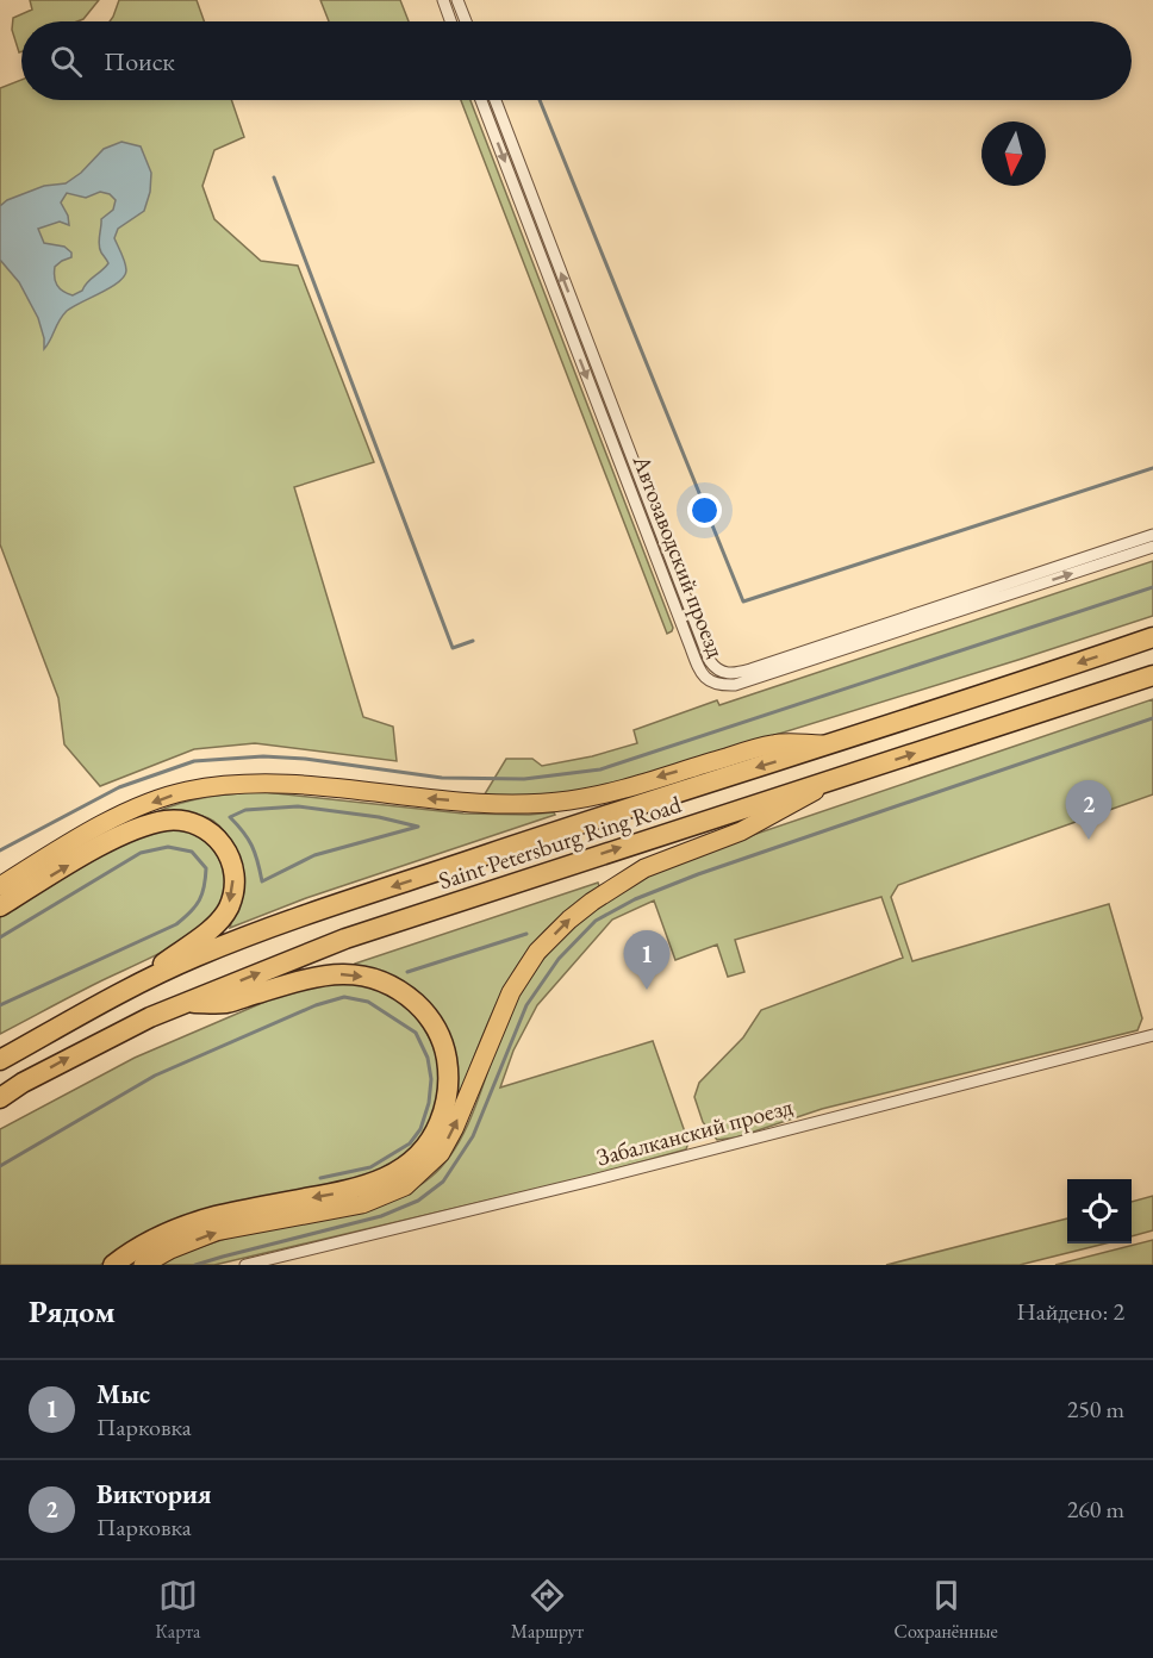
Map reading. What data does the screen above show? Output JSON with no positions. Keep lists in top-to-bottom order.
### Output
{
  "streets": {
    "highway": ["Saint Petersburg Ring Road"],
    "street": ["Автозаводский проезд", "Забалканский проезд"]
  },
  "north": "bottom",
  "page": {
    "search": "Поиск",
    "pins": ["2", "1"],
    "heading": ["Рядом", "Найдено: 2"],
    "list": [
      {
        "mark": "1",
        "name": "Мыс",
        "note": "Парковка",
        "value": "250 m"
      },
      {
        "mark": "2",
        "name": "Виктория",
        "note": "Парковка",
        "value": "260 m"
      }
    ],
    "nav": ["Карта", "Маршрут", "Сохранённые"]
  }
}
